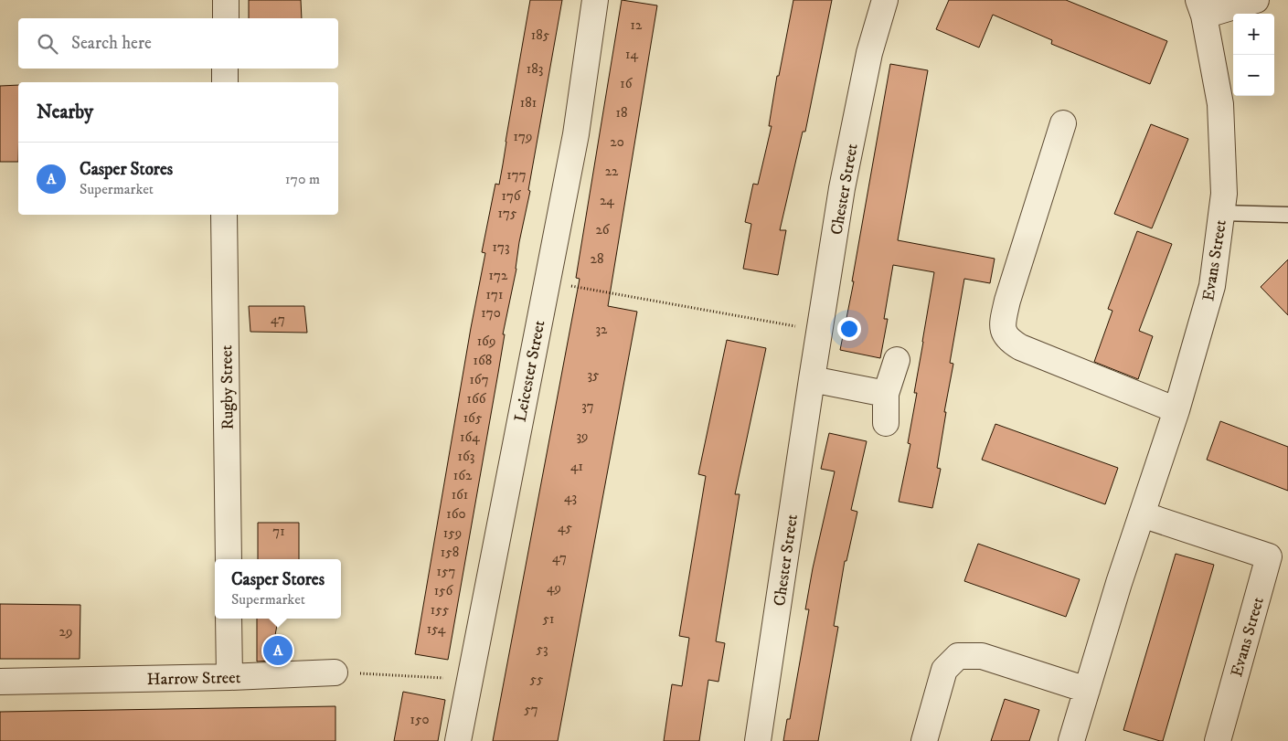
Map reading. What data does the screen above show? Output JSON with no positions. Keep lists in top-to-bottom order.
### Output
{
  "streets": {
    "street": [
      "Chester Street",
      "Evans Street",
      "Leicester Street",
      "Rugby Street",
      "Harrow Street"
    ]
  },
  "house_numbers": [
    "12",
    "185",
    "14",
    "183",
    "16",
    "181",
    "18",
    "179",
    "20",
    "22",
    "177",
    "176",
    "24",
    "175",
    "26",
    "173",
    "28",
    "172",
    "171",
    "170",
    "47",
    "32",
    "169",
    "168",
    "35",
    "167",
    "166",
    "37",
    "165",
    "39",
    "164",
    "163",
    "41",
    "162",
    "161",
    "43",
    "160",
    "45",
    "71",
    "159",
    "158",
    "47",
    "157",
    "49",
    "156",
    "155",
    "51",
    "154",
    "29",
    "53",
    "55",
    "57",
    "150"
  ],
  "page": {
    "map_buttons": ["+", "−"],
    "search": "Search here",
    "heading": "Nearby",
    "list": [
      {
        "mark": "A",
        "name": "Casper Stores",
        "note": "Supermarket",
        "value": "170 m"
      }
    ],
    "popup": ["Casper Stores", "Supermarket"],
    "pins": "A"
  }
}
